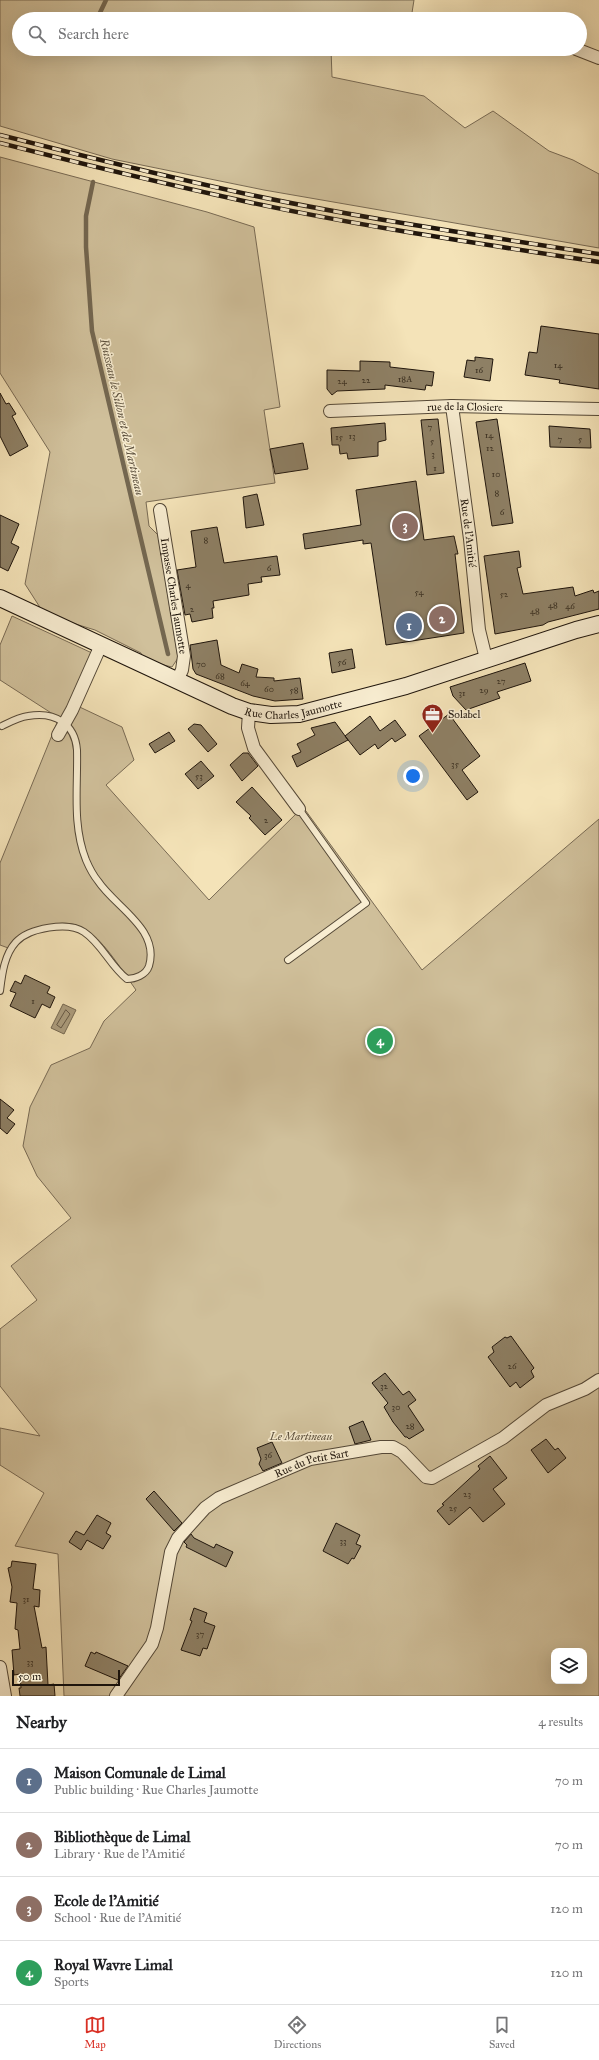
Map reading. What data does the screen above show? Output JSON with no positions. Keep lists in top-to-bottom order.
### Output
{
  "streets": {
    "main road": ["Rue Charles Jaumotte"],
    "street": [
      "rue de la Closiere",
      "Rue de l'Amitié",
      "Impasse Charles Jaumotte",
      "Rue du Petit Sart"
    ]
  },
  "crossings": [
    ["rue de la Closiere", "Rue de l'Amitié"],
    ["Rue de l'Amitié", "Rue Charles Jaumotte"],
    ["Impasse Charles Jaumotte", "Rue Charles Jaumotte"]
  ],
  "water": ["Ruisseau le Sillon et de Martineau"],
  "parks": ["Le Martineau"],
  "places": {
    "office": ["Solabel"]
  },
  "house_numbers": [
    "14",
    "16",
    "18A",
    "22",
    "24",
    "7",
    "14",
    "13",
    "15",
    "7",
    "5",
    "5",
    "12",
    "3",
    "1",
    "10",
    "8",
    "6",
    "8",
    "6",
    "4",
    "54",
    "52",
    "48",
    "46",
    "2",
    "48",
    "56",
    "70",
    "68",
    "27",
    "64",
    "60",
    "58",
    "29",
    "31",
    "35",
    "53",
    "2",
    "1",
    "26",
    "32",
    "30",
    "28",
    "36",
    "23",
    "25",
    "33",
    "31",
    "37",
    "33"
  ],
  "scale_bar": "50 m",
  "page": {
    "search": "Search here",
    "pins": [
      "3",
      "2",
      "1",
      "4"
    ],
    "scale": "50 m",
    "heading": ["Nearby", "4 results"],
    "list": [
      {
        "mark": "1",
        "name": "Maison Comunale de Limal",
        "note": "Public building · Rue Charles Jaumotte",
        "value": "70 m"
      },
      {
        "mark": "2",
        "name": "Bibliothèque de Limal",
        "note": "Library · Rue de l'Amitié",
        "value": "70 m"
      },
      {
        "mark": "3",
        "name": "Ecole de l'Amitié",
        "note": "School · Rue de l'Amitié",
        "value": "120 m"
      },
      {
        "mark": "4",
        "name": "Royal Wavre Limal",
        "note": "Sports",
        "value": "120 m"
      }
    ],
    "nav": ["Map", "Directions", "Saved"]
  }
}
